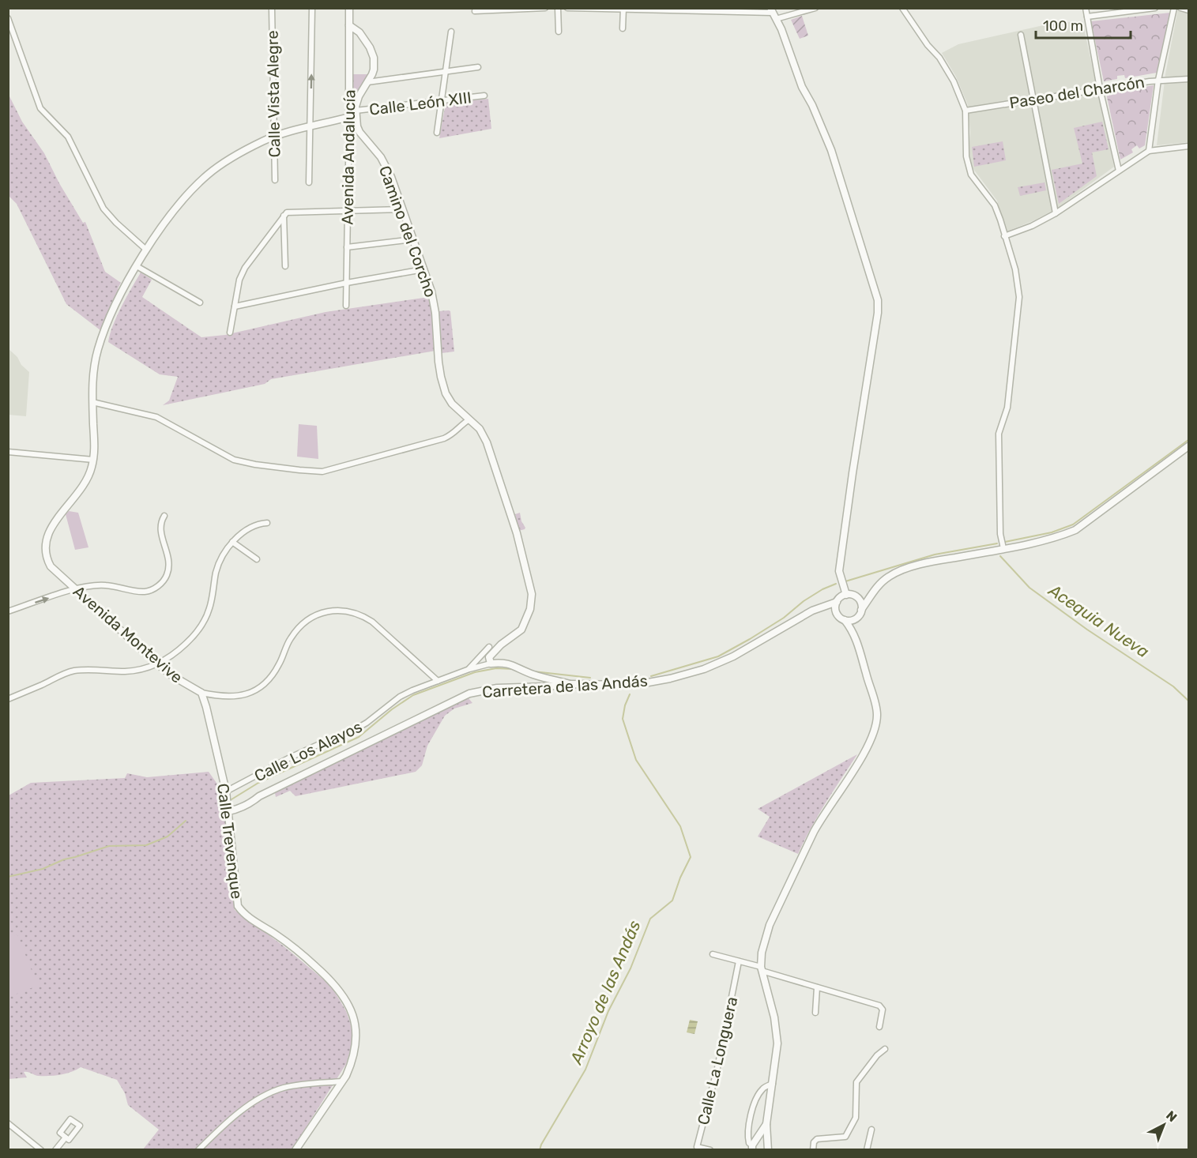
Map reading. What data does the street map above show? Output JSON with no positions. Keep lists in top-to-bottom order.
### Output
{
  "streets": {
    "street": [
      "Paseo del Charcón",
      "Calle Vista Alegre",
      "Calle León XIII",
      "Avenida Andalucía",
      "Camino del Corcho",
      "Avenida Montevive",
      "Carretera de las Andás",
      "Calle Los Alayos",
      "Calle Trevenque",
      "Calle La Longuera"
    ]
  },
  "crossings": [
    ["Calle Vista Alegre", "Avenida Montevive"],
    ["Calle León XIII", "Camino del Corcho"],
    ["Avenida Andalucía", "Avenida Montevive"],
    ["Camino del Corcho", "Avenida Montevive"],
    ["Camino del Corcho", "Calle Los Alayos"],
    ["Avenida Montevive", "Calle Los Alayos"],
    ["Avenida Montevive", "Calle Trevenque"],
    ["Carretera de las Andás", "Calle Trevenque"],
    ["Calle Los Alayos", "Calle Trevenque"]
  ],
  "water": ["Acequia Nueva", "Arroyo de las Andás"],
  "scale_bar": "100 m",
  "north": "top right"
}
